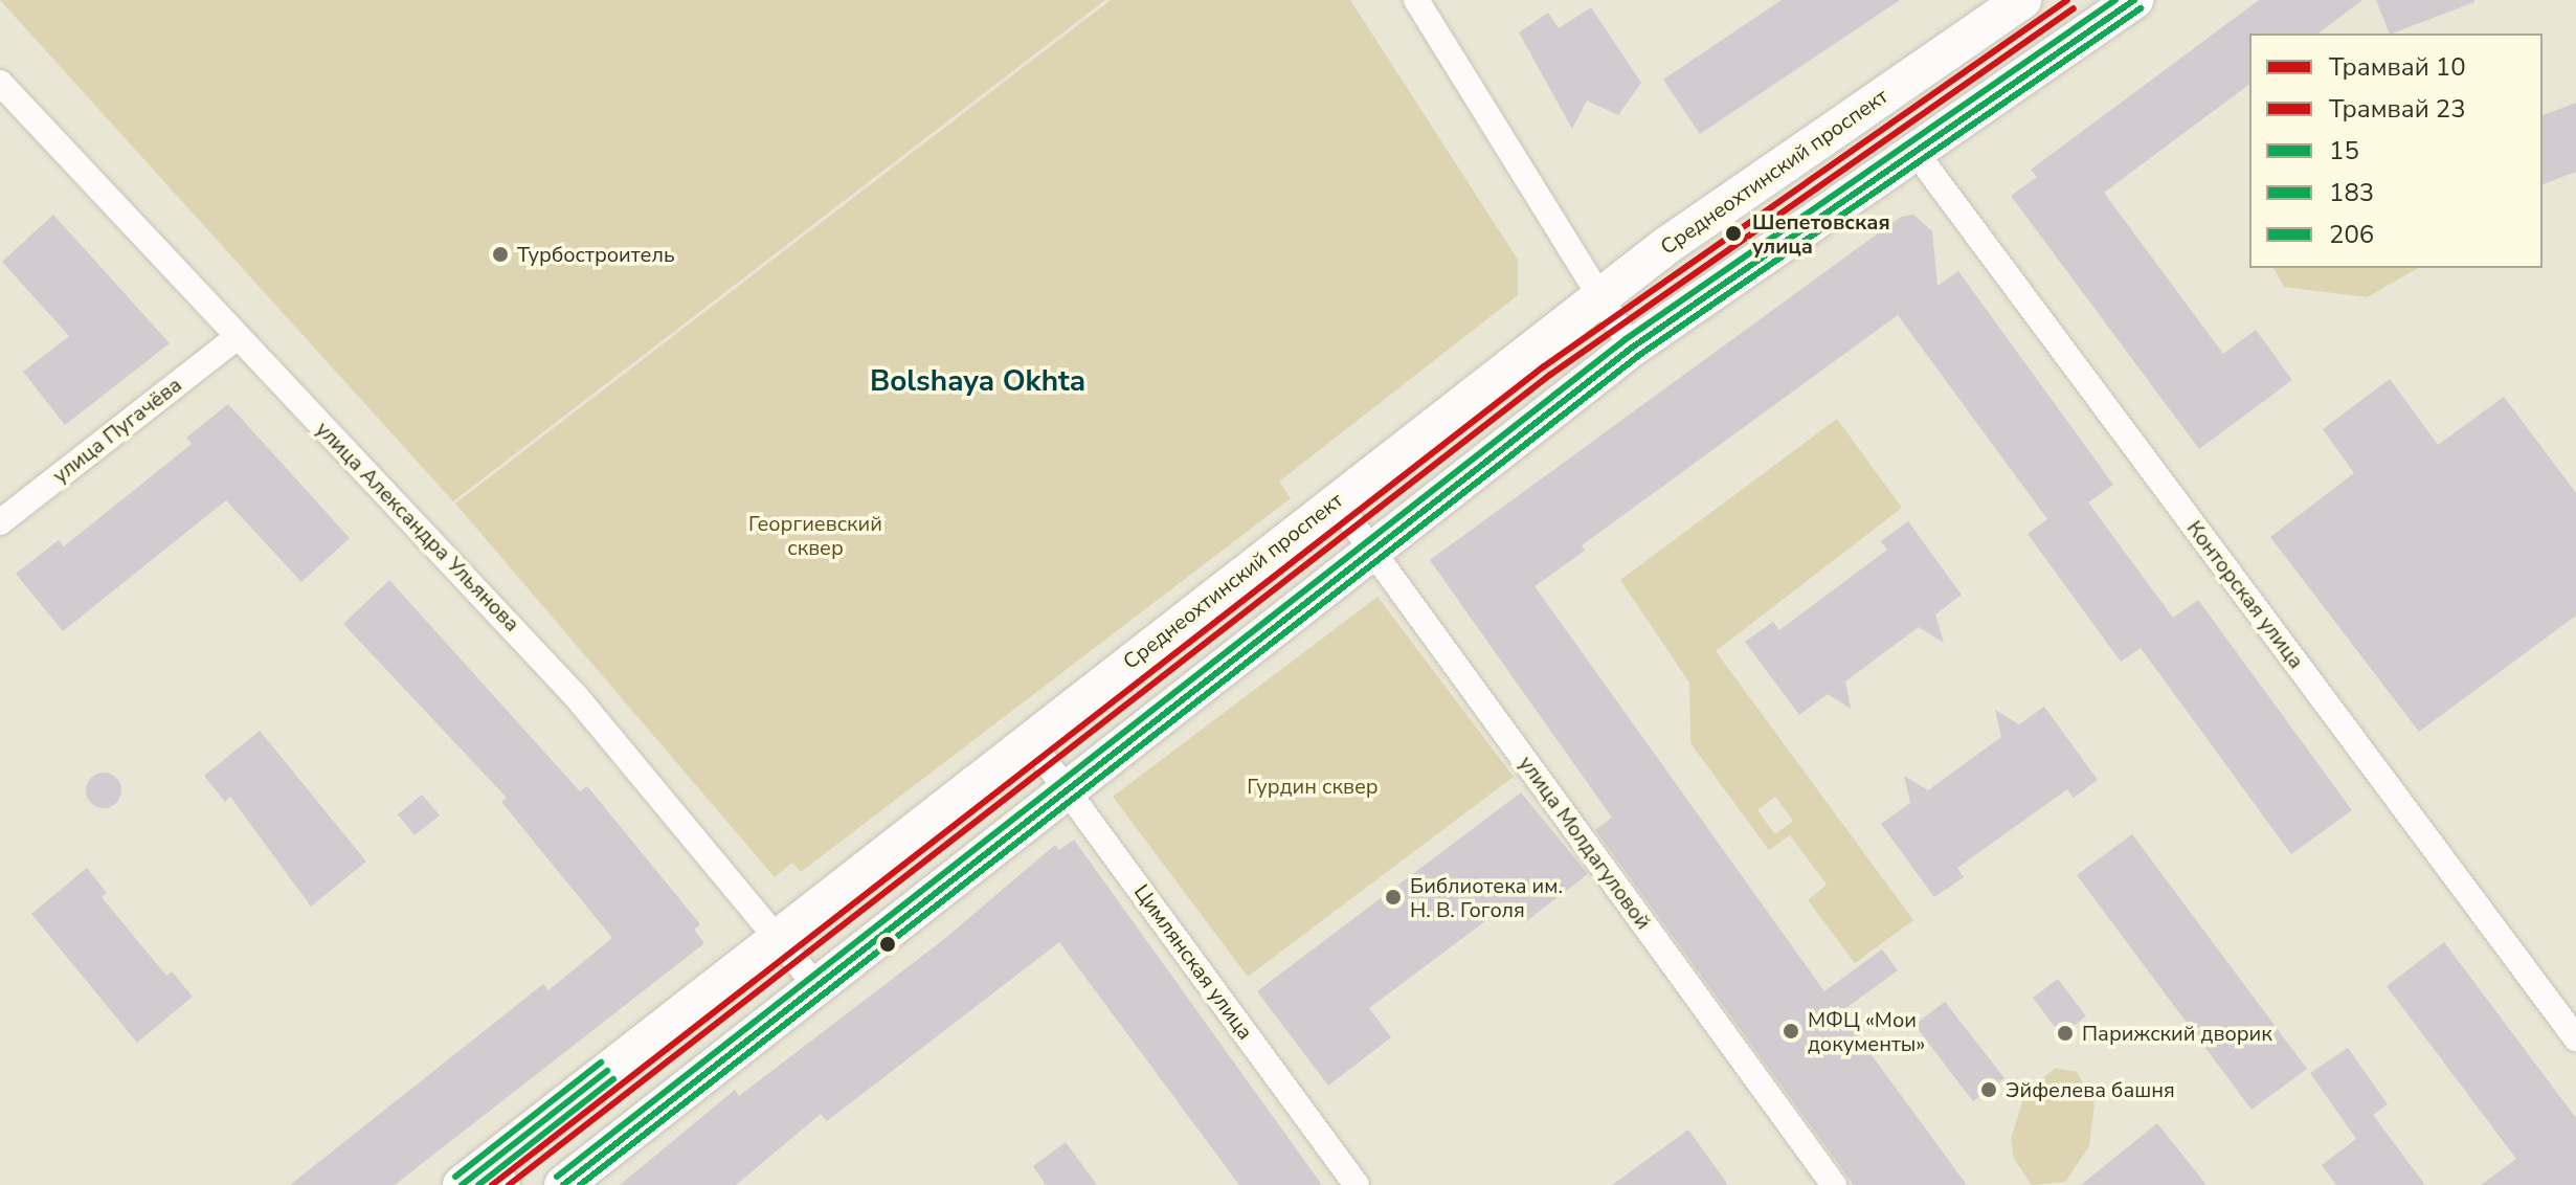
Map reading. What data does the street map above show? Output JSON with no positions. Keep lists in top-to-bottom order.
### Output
{
  "streets": {
    "main road": ["Среднеохтинский проспект"],
    "street": [
      "улица Пугачёва",
      "улица Александра Ульянова",
      "Конторская улица",
      "улица Молдагуловой",
      "Цимлянская улица"
    ]
  },
  "crossings": [
    ["Среднеохтинский проспект", "улица Александра Ульянова"],
    ["Среднеохтинский проспект", "улица Молдагуловой"],
    ["Среднеохтинский проспект", "Цимлянская улица"],
    ["улица Пугачёва", "улица Александра Ульянова"]
  ],
  "districts": ["Bolshaya Okhta"],
  "parks": ["Георгиевский сквер", "Гурдин сквер"],
  "places": [
    "Шепетовская улица",
    "Турбостроитель",
    "Библиотека им. Н. В. Гоголя",
    "МФЦ «Мои документы»",
    "Парижский дворик",
    "Эйфелева башня"
  ],
  "lines": [
    "tram line 10",
    "transit line 15",
    "transit line 206",
    "tram line 23",
    "transit line 183"
  ],
  "legend": [
    "Трамвай 10",
    "Трамвай 23",
    "15",
    "183",
    "206"
  ]
}
